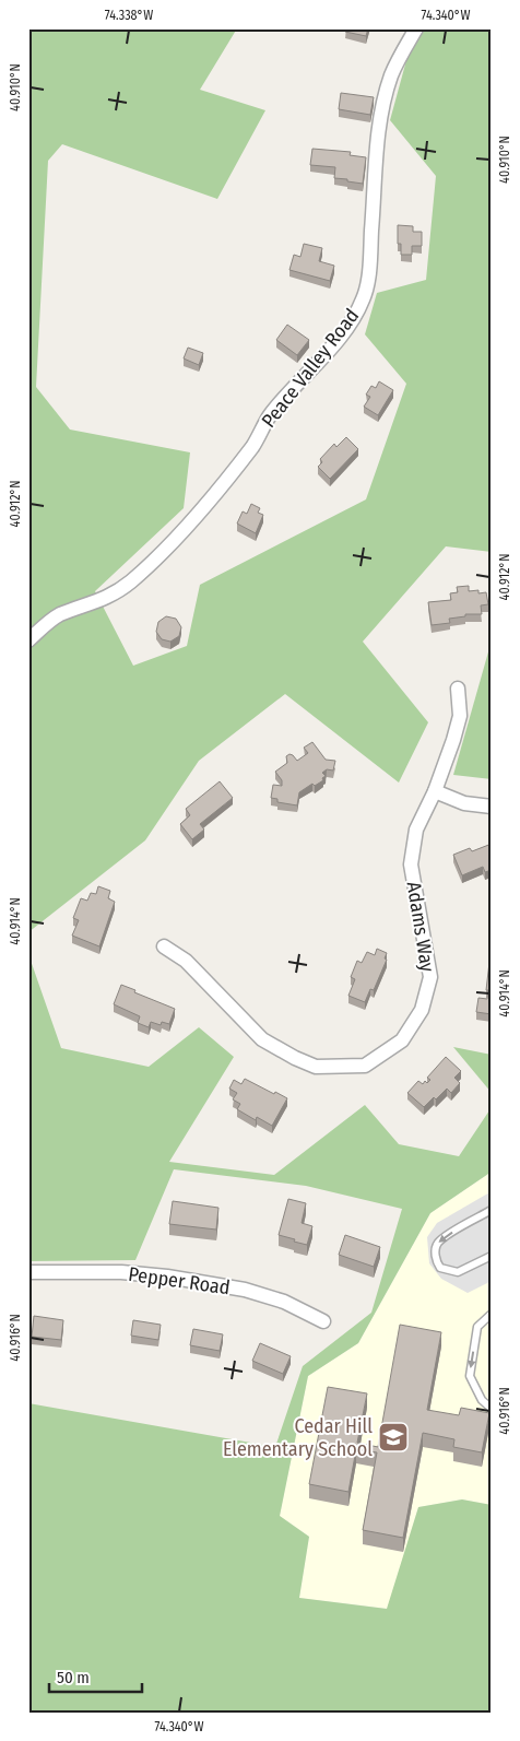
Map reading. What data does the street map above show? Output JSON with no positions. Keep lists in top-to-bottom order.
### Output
{
  "streets": {
    "street": ["Peace Valley Road", "Adams Way", "Pepper Road"]
  },
  "places": {
    "school or university": ["Cedar Hill Elementary School"]
  },
  "scale_bar": "50 m",
  "coordinates": [
    "74.338°W",
    "74.340°W",
    "40.910°N",
    "40.912°N",
    "40.914°N",
    "40.916°N"
  ]
}
